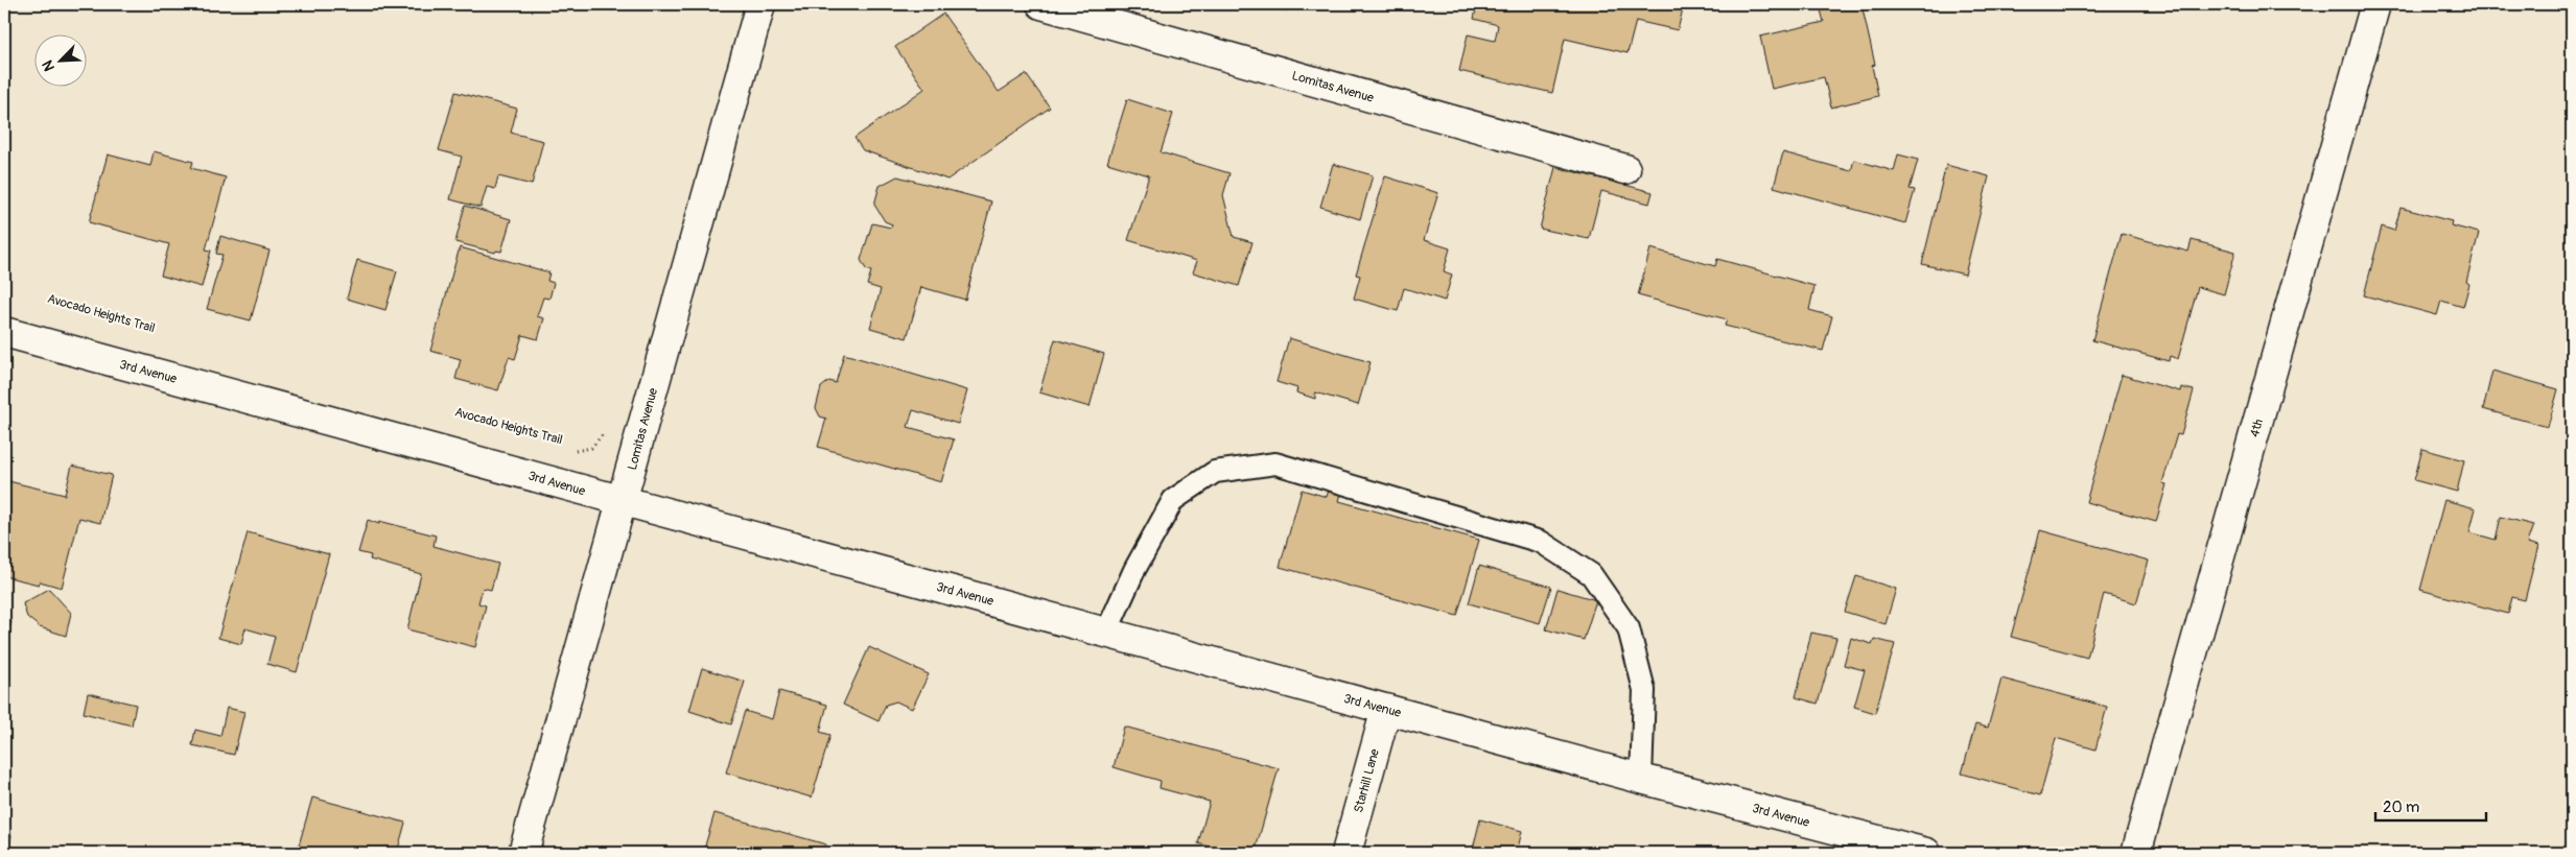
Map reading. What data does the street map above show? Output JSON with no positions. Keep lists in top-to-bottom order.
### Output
{
  "streets": {
    "street": [
      "Lomitas Avenue",
      "3rd Avenue",
      "4th",
      "Starhill Lane"
    ],
    "path": ["Avocado Heights Trail"]
  },
  "crossings": [
    ["Lomitas Avenue", "3rd Avenue"],
    ["3rd Avenue", "Starhill Lane"]
  ],
  "scale_bar": "20 m",
  "north": "bottom left"
}
